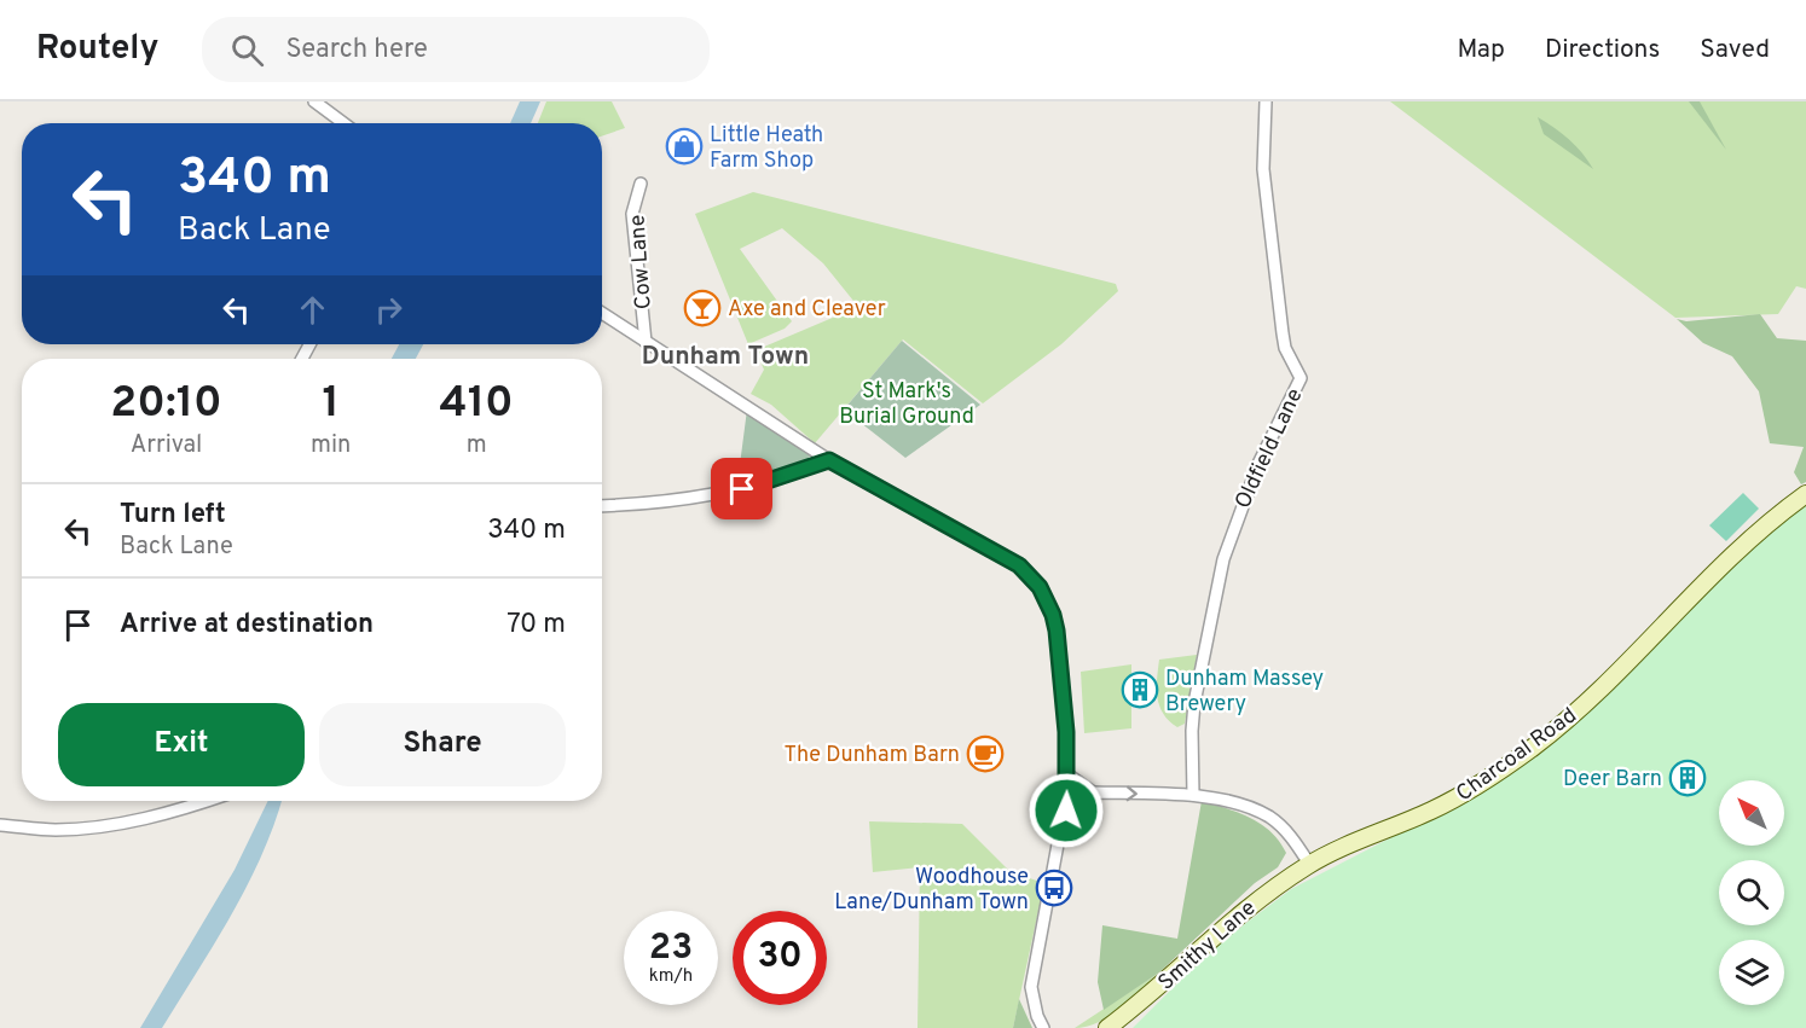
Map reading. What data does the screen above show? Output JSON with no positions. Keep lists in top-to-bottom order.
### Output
{
  "streets": {
    "main road": ["Charcoal Road", "Smithy Lane"],
    "street": ["Cow Lane", "Oldfield Lane"]
  },
  "crossings": [
    ["Charcoal Road", "Smithy Lane"]
  ],
  "districts": ["Dunham Town"],
  "parks": ["St Mark's Burial Ground"],
  "places": {
    "shop": ["Little Heath Farm Shop"],
    "bar": ["Axe and Cleaver"],
    "building": ["Dunham Massey Brewery", "Deer Barn"],
    "cafe": ["The Dunham Barn"],
    "bus stop": ["Woodhouse Lane/Dunham Town"]
  },
  "north": "top left",
  "page": {
    "header": "Routely",
    "search": "Search here",
    "nav": ["Map", "Directions", "Saved"],
    "turn": ["340 m", "Back Lane"],
    "eta": [
      "20:10",
      "Arrival",
      "1",
      "min",
      "410",
      "m"
    ],
    "list": [
      {
        "name": "Turn left",
        "note": "Back Lane",
        "value": "340 m"
      },
      {
        "name": "Arrive at destination",
        "value": "70 m"
      }
    ],
    "buttons": ["Exit", "Share"],
    "speed": "23 km/h",
    "limit": "30"
  }
}
